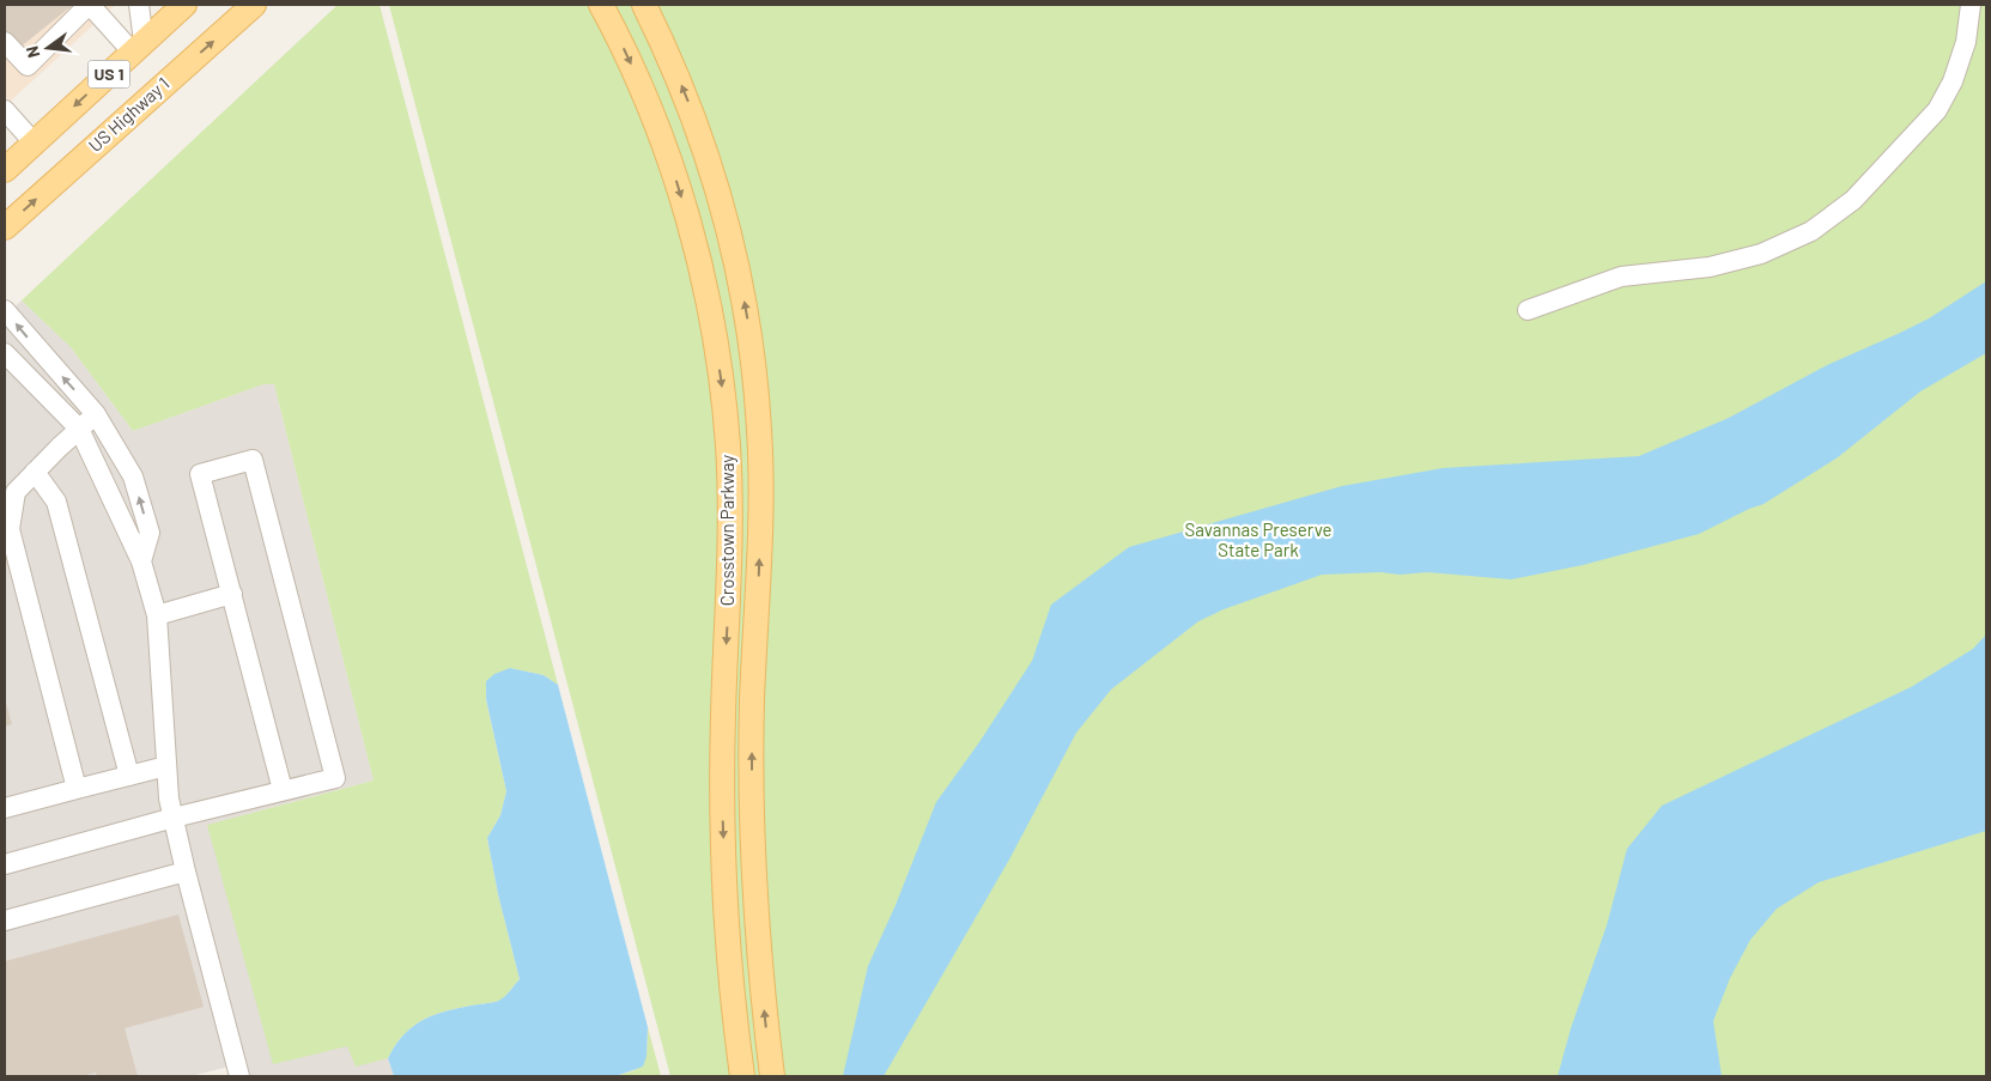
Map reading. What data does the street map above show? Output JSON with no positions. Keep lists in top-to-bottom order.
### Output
{
  "streets": {
    "main road": ["US 1", "US Highway 1", "Crosstown Parkway"]
  },
  "parks": ["Savannas Preserve State Park"],
  "north": "left"
}
